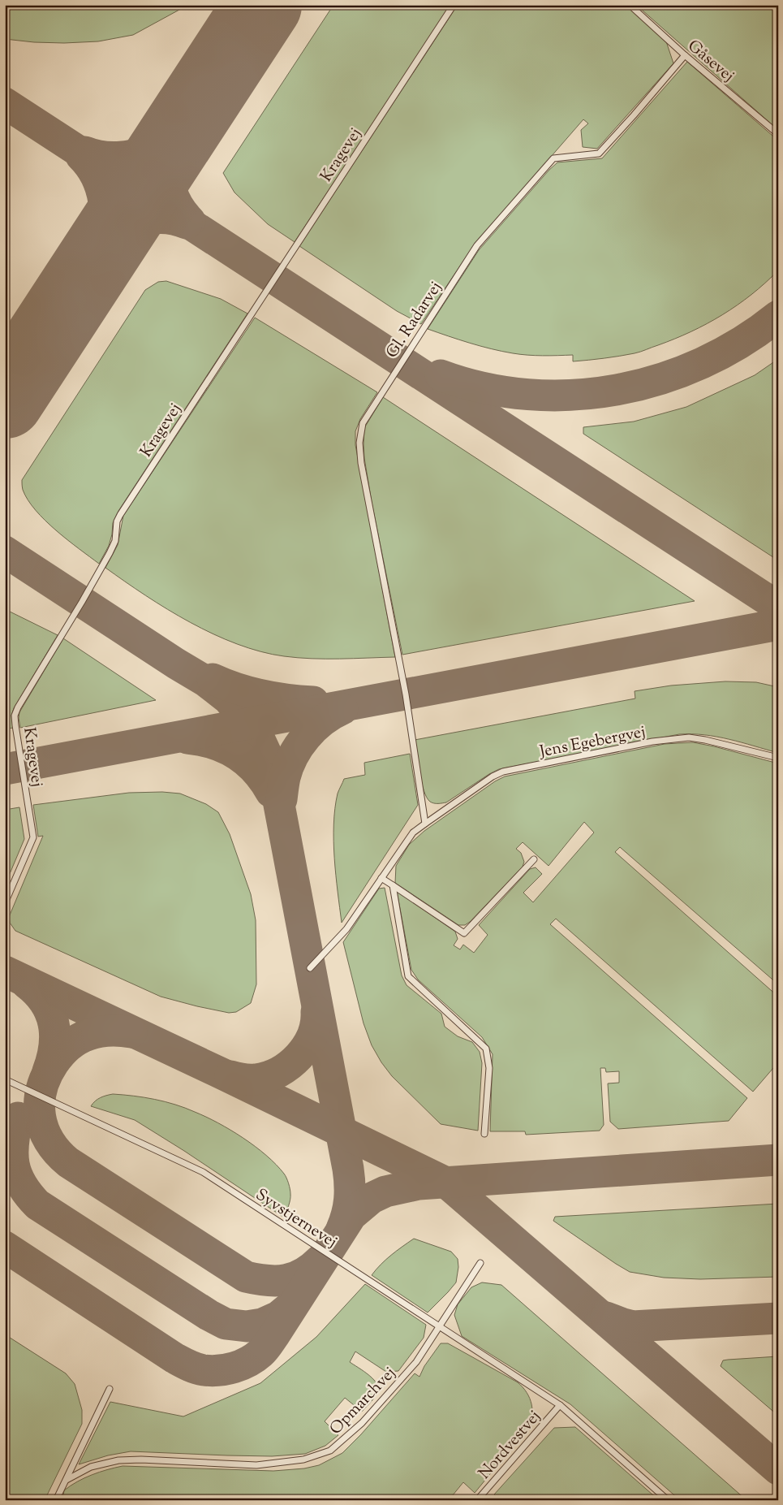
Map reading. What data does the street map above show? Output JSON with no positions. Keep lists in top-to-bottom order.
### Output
{
  "streets": {
    "lane": [
      "Gåsevej",
      "Kragevej",
      "Gl. Radarvej",
      "Jens Egebergvej",
      "Syvstjernevej",
      "Opmarchvej",
      "Nordvestvej"
    ]
  },
  "crossings": [
    ["Gåsevej", "Gl. Radarvej"],
    ["Gl. Radarvej", "Jens Egebergvej"],
    ["Syvstjernevej", "Opmarchvej"],
    ["Syvstjernevej", "Nordvestvej"]
  ]
}
